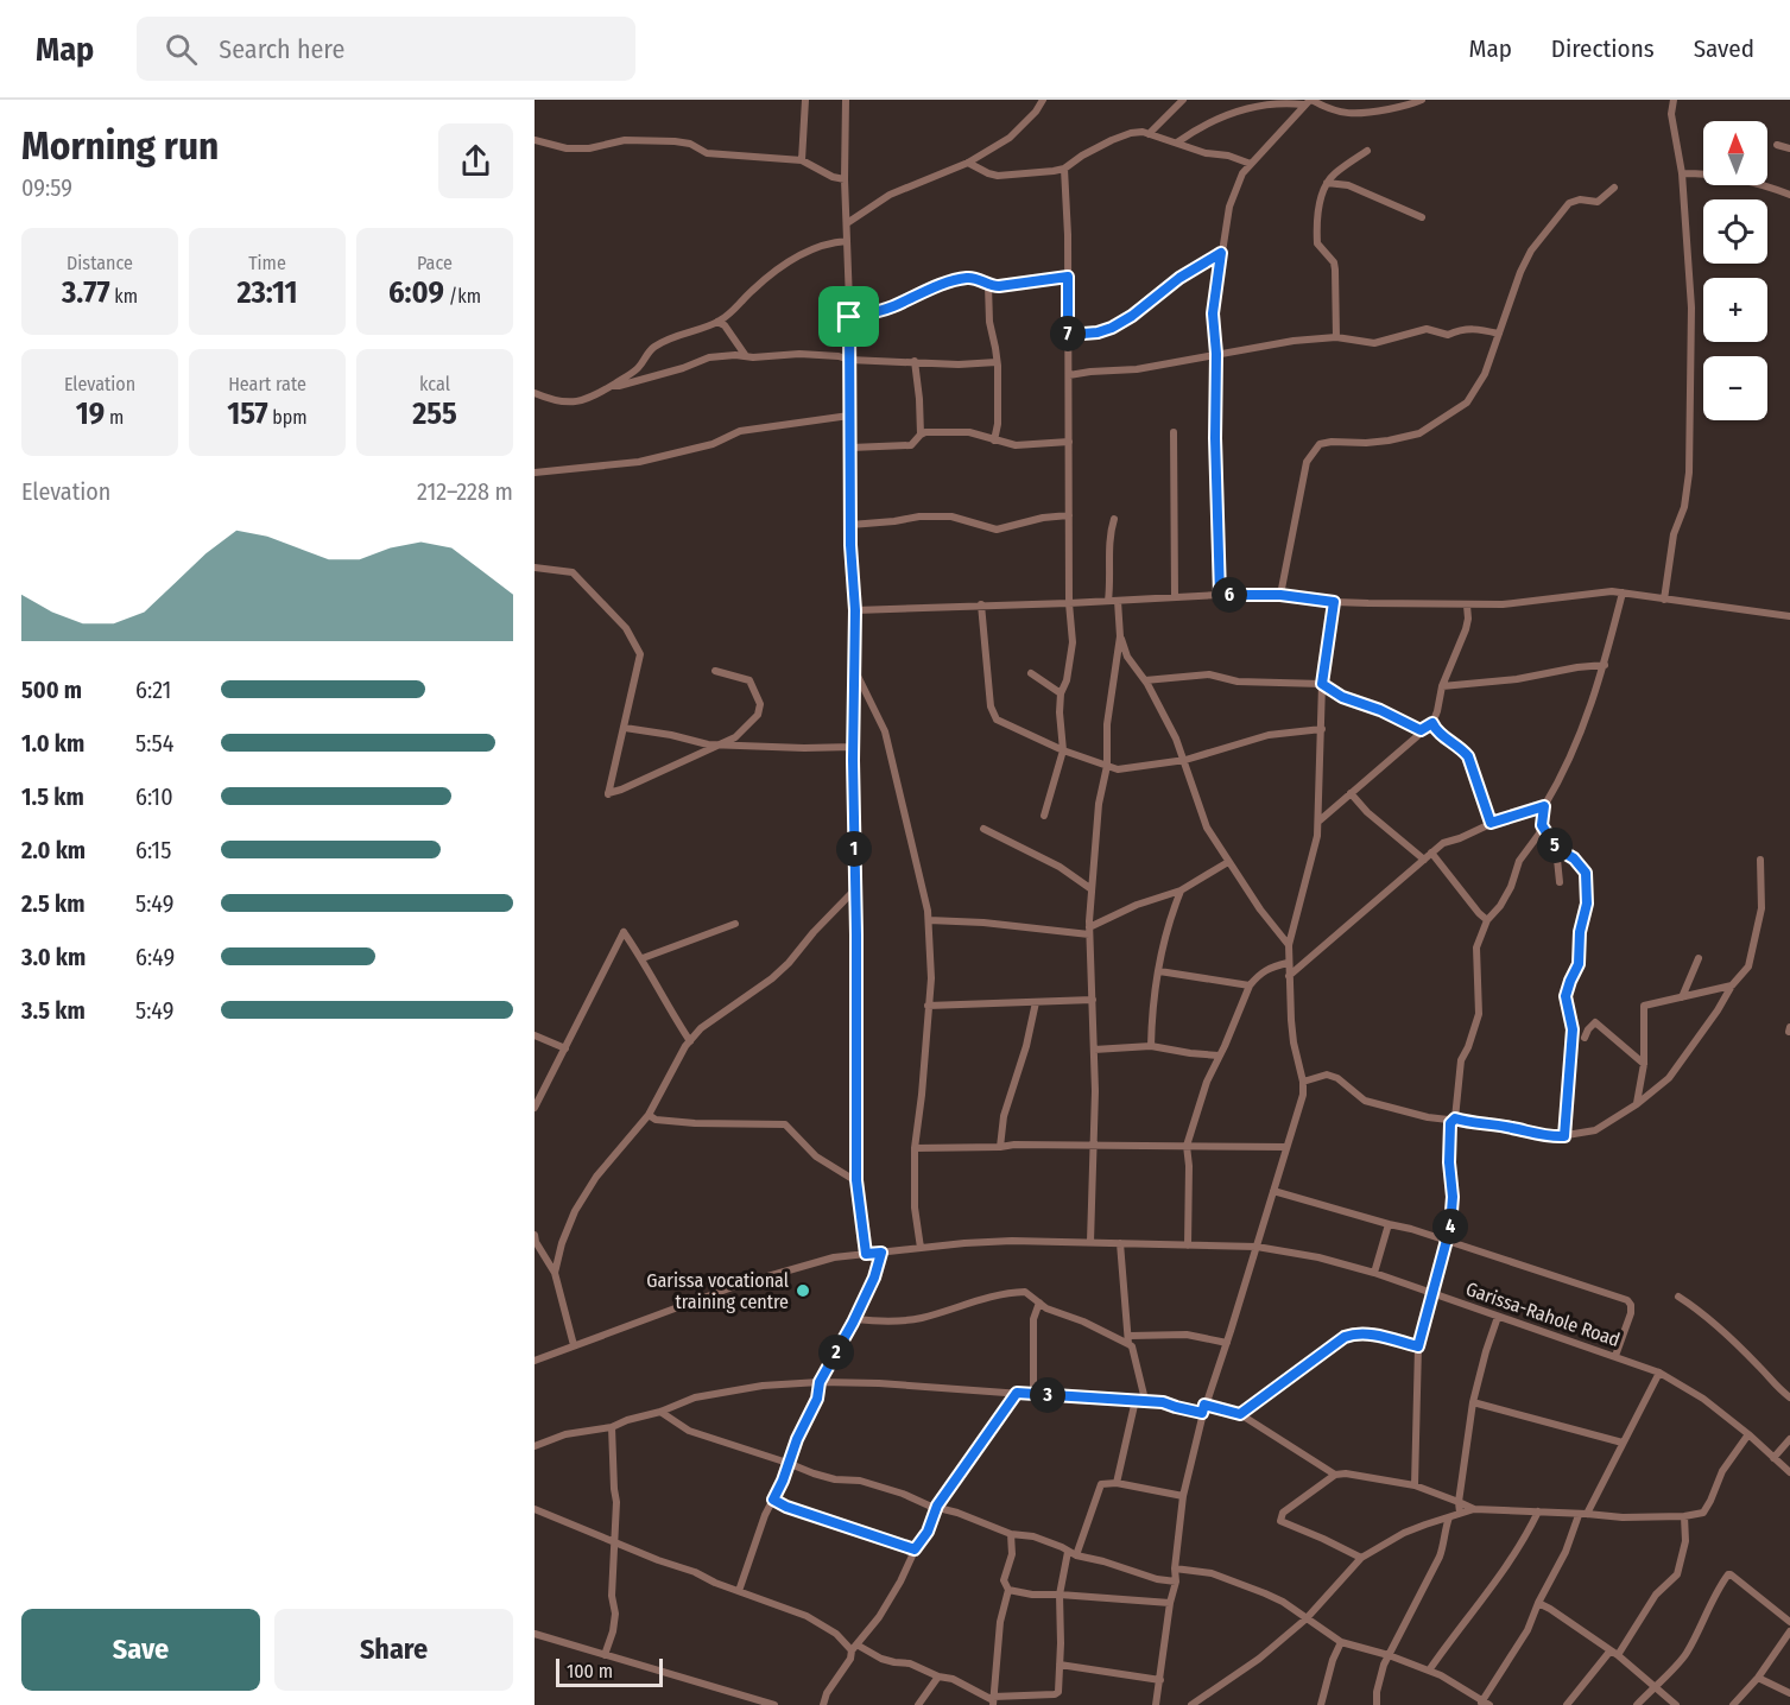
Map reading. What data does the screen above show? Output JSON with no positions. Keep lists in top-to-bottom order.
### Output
{
  "streets": {
    "street": ["Garissa-Rahole Road"]
  },
  "places": ["Garissa vocational training centre"],
  "scale_bar": "100 m",
  "north": "top",
  "page": {
    "header": "Map",
    "search": "Search here",
    "nav": ["Map", "Directions", "Saved"],
    "heading": ["Morning run", "09:59"],
    "map_buttons": ["+", "−"],
    "stats": [
      ["Distance", "3.77 km"],
      ["Time", "23:11"],
      ["Pace", "6:09 /km"],
      ["Elevation", "19 m"],
      ["Heart rate", "157 bpm"],
      ["kcal", "255"]
    ],
    "pins": [
      "7",
      "6",
      "5",
      "1",
      "4",
      "2",
      "3"
    ],
    "chart": ["Elevation", "212–228 m"],
    "list": [
      {
        "name": "500 m",
        "note": "6:21"
      },
      {
        "name": "1.0 km",
        "note": "5:54"
      },
      {
        "name": "1.5 km",
        "note": "6:10"
      },
      {
        "name": "2.0 km",
        "note": "6:15"
      },
      {
        "name": "2.5 km",
        "note": "5:49"
      },
      {
        "name": "3.0 km",
        "note": "6:49"
      },
      {
        "name": "3.5 km",
        "note": "5:49"
      }
    ],
    "buttons": ["Save", "Share"],
    "scale": "100 m"
  }
}
